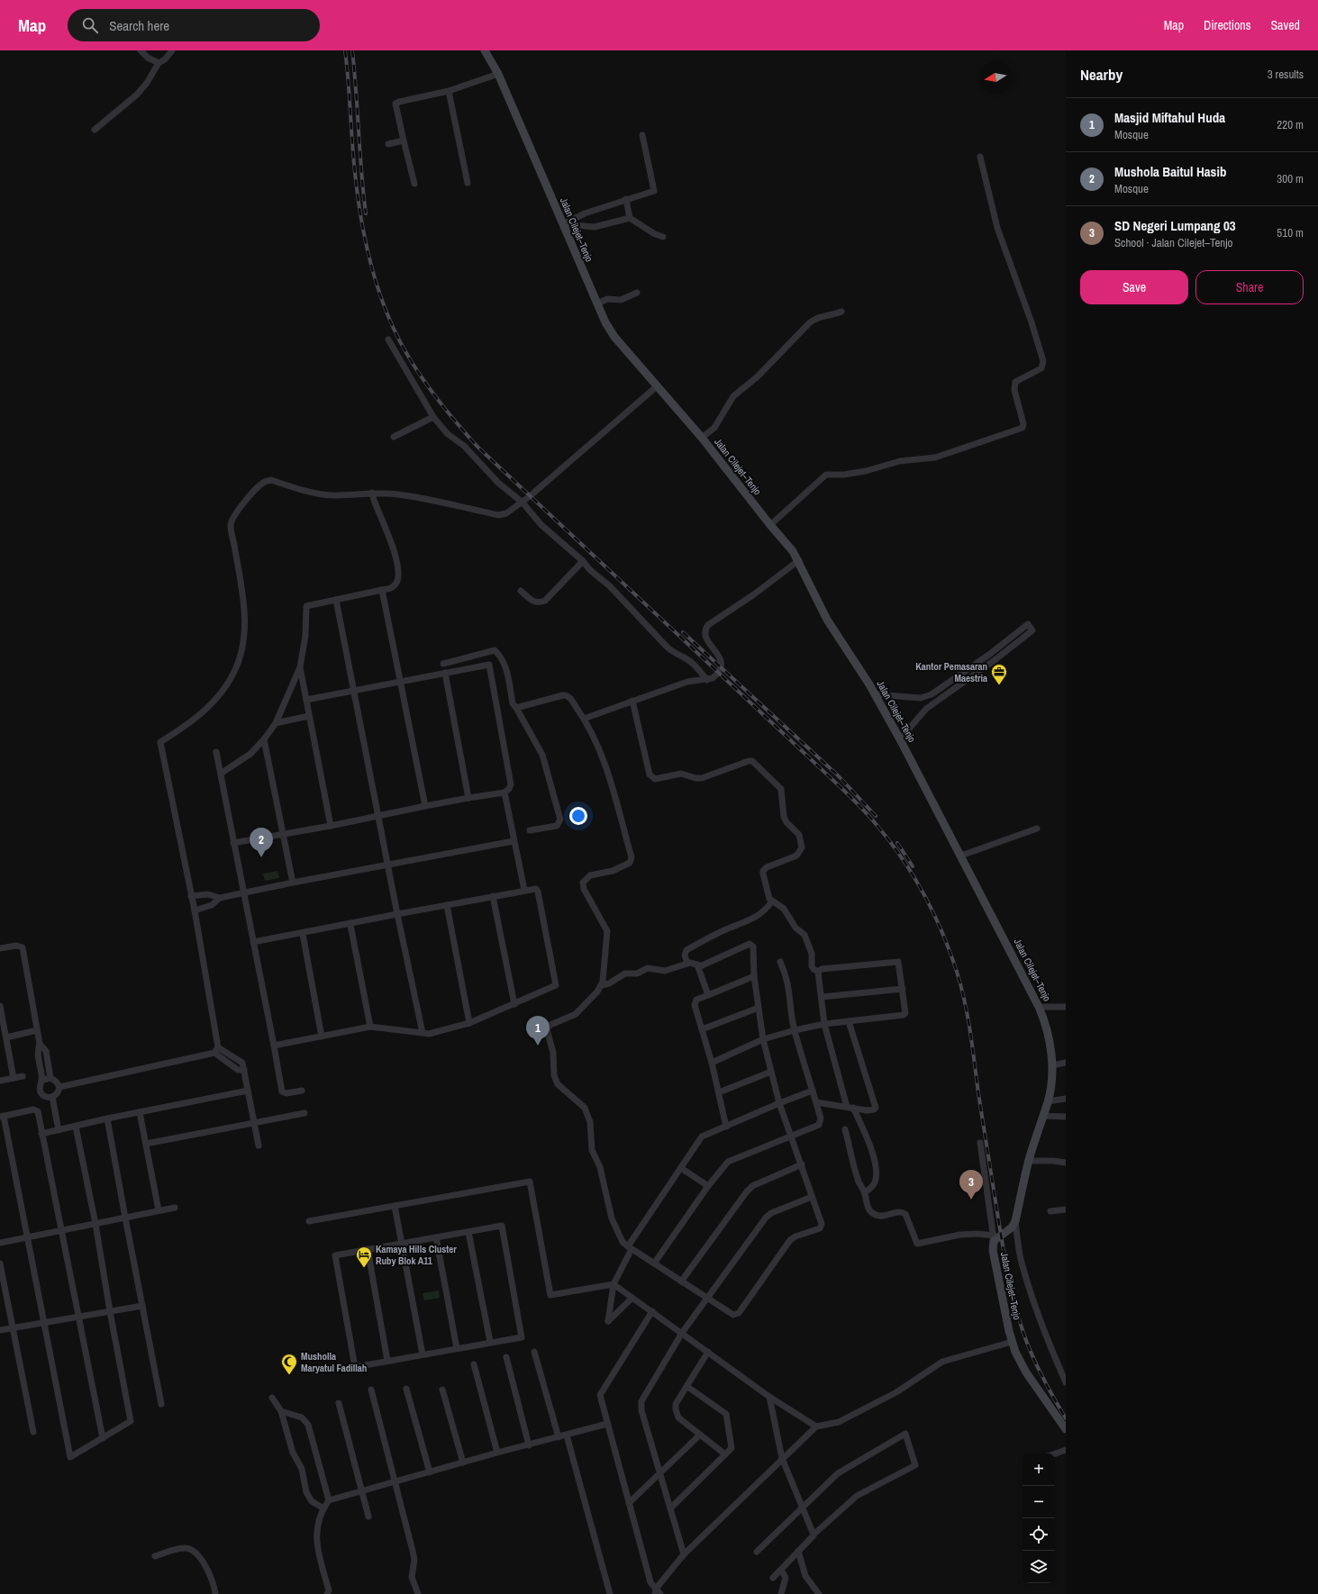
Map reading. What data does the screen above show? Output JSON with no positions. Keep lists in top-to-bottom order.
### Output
{
  "streets": {
    "main road": ["Jalan Cilejet–Tenjo"]
  },
  "places": {
    "office": ["Kantor Pemasaran Maestria"],
    "hotel": ["Kamaya Hills Cluster Ruby Blok A11"],
    "mosque": ["Musholla Maryatul Fadillah"]
  },
  "north": "left",
  "page": {
    "header": "Map",
    "search": "Search here",
    "nav": ["Map", "Directions", "Saved"],
    "heading": ["Nearby", "3 results"],
    "list": [
      {
        "mark": "1",
        "name": "Masjid Miftahul Huda",
        "note": "Mosque",
        "value": "220 m"
      },
      {
        "mark": "2",
        "name": "Mushola Baitul Hasib",
        "note": "Mosque",
        "value": "300 m"
      },
      {
        "mark": "3",
        "name": "SD Negeri Lumpang 03",
        "note": "School · Jalan Cilejet–Tenjo",
        "value": "510 m"
      }
    ],
    "buttons": ["Save", "Share"],
    "pins": ["2", "1", "3"],
    "map_buttons": ["+", "−"]
  }
}
